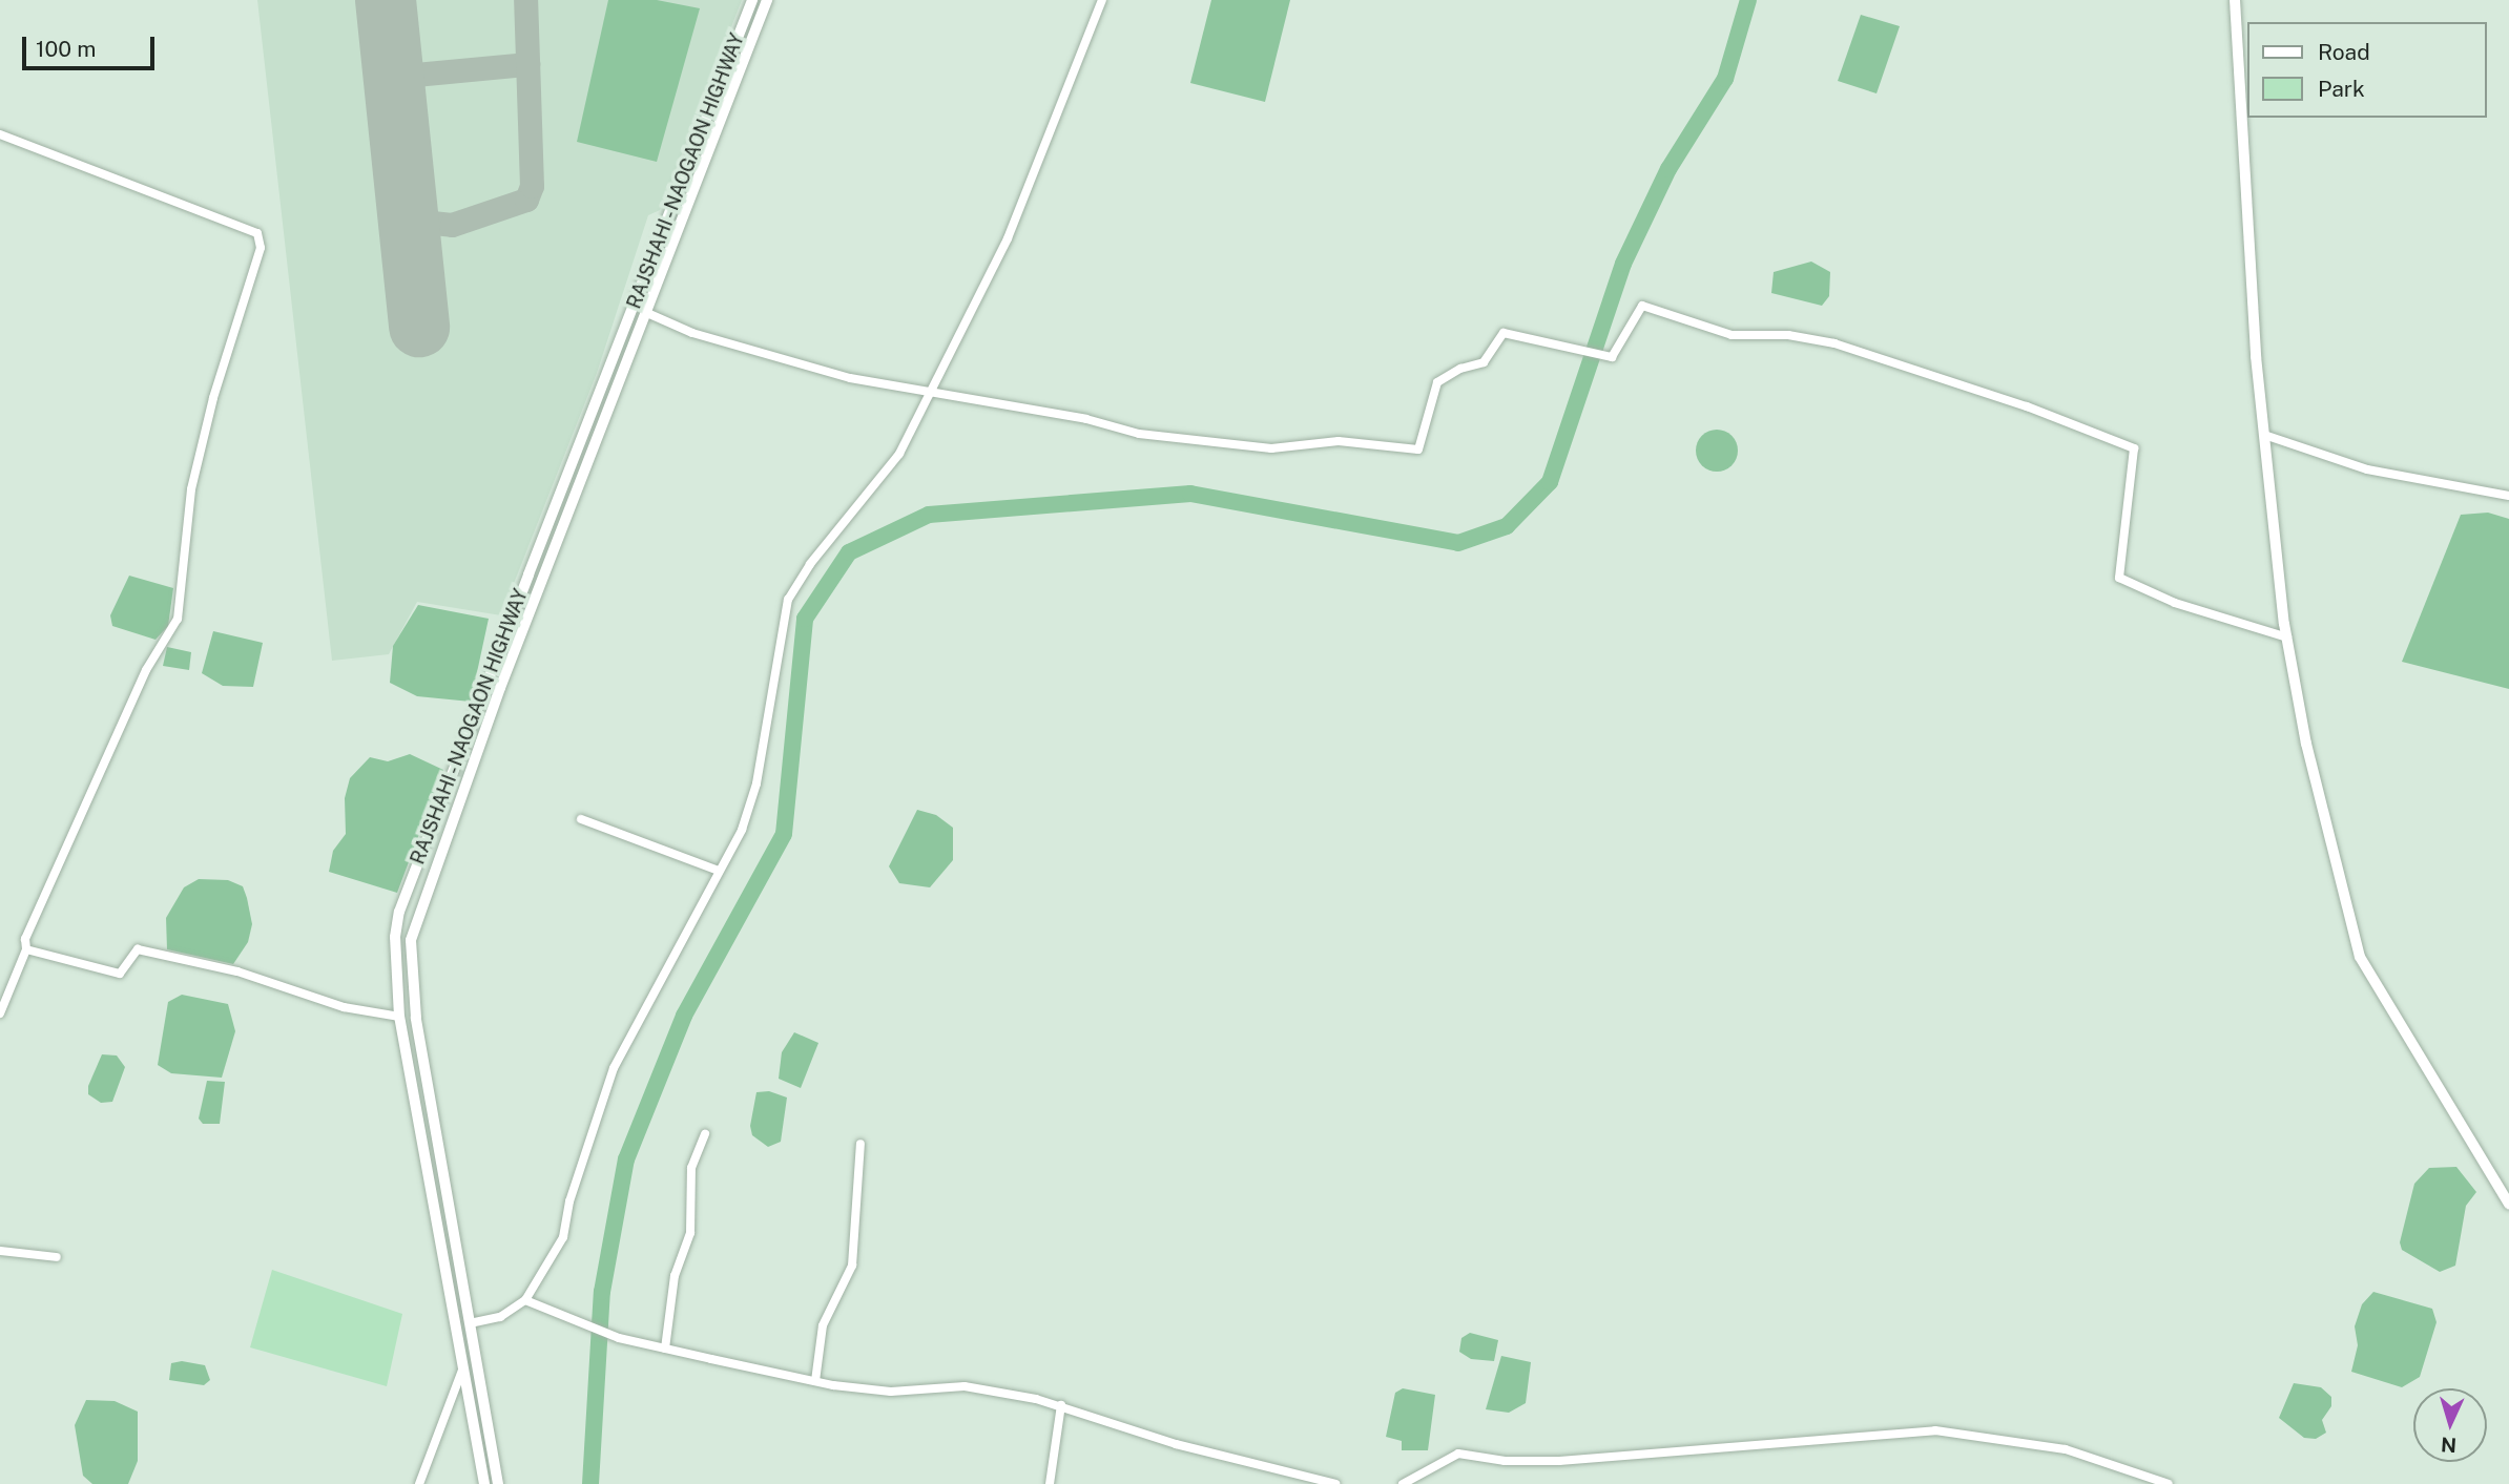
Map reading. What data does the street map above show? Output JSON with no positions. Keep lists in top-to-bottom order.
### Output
{
  "streets": {
    "main road": ["RAJSHAHI - NAOGAON HIGHWAY"]
  },
  "legend": ["Road", "Park"],
  "scale_bar": "100 m",
  "north": "bottom"
}
